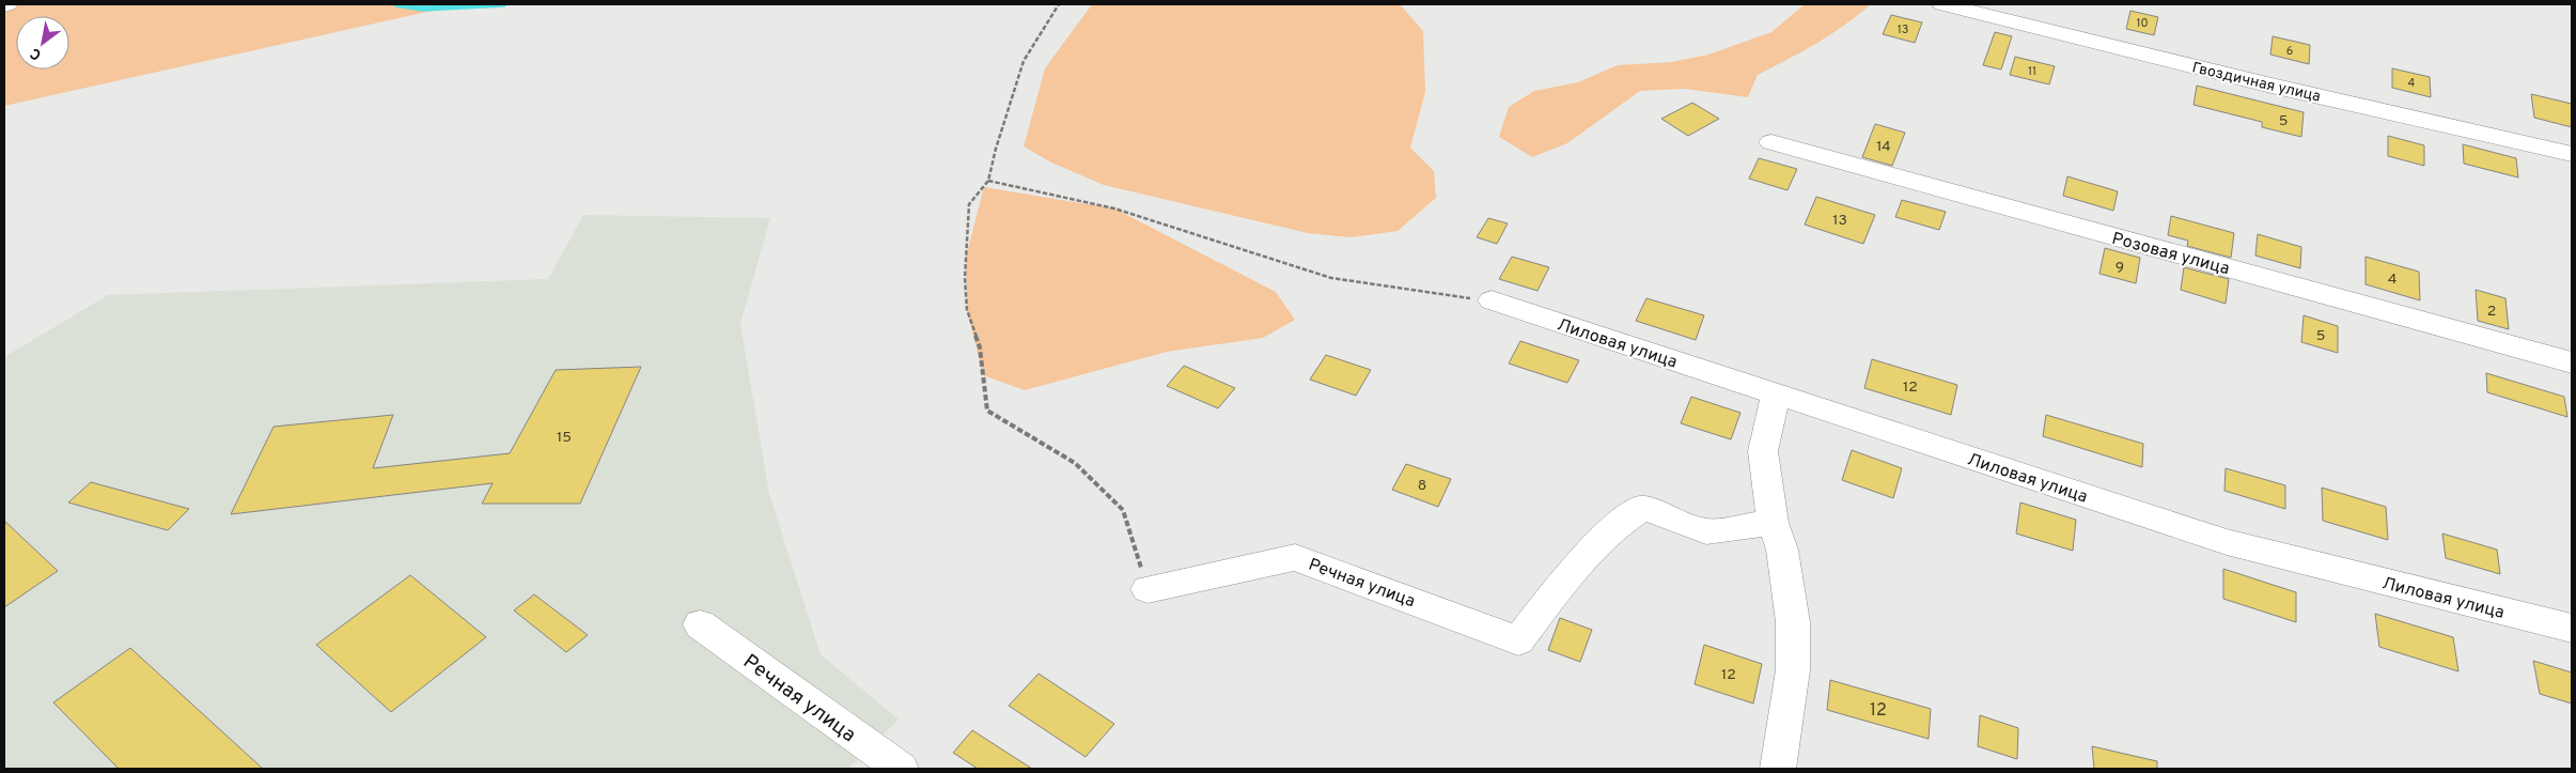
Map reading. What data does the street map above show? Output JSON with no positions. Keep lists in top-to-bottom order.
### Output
{
  "streets": {
    "street": [
      "Гвоздичная улица",
      "Розовая улица",
      "Лиловая улица",
      "Речная улица"
    ]
  },
  "house_numbers": [
    "10",
    "13",
    "6",
    "11",
    "4",
    "5",
    "14",
    "13",
    "9",
    "4",
    "2",
    "5",
    "12",
    "15",
    "8",
    "12",
    "12"
  ],
  "north": "bottom left"
}
